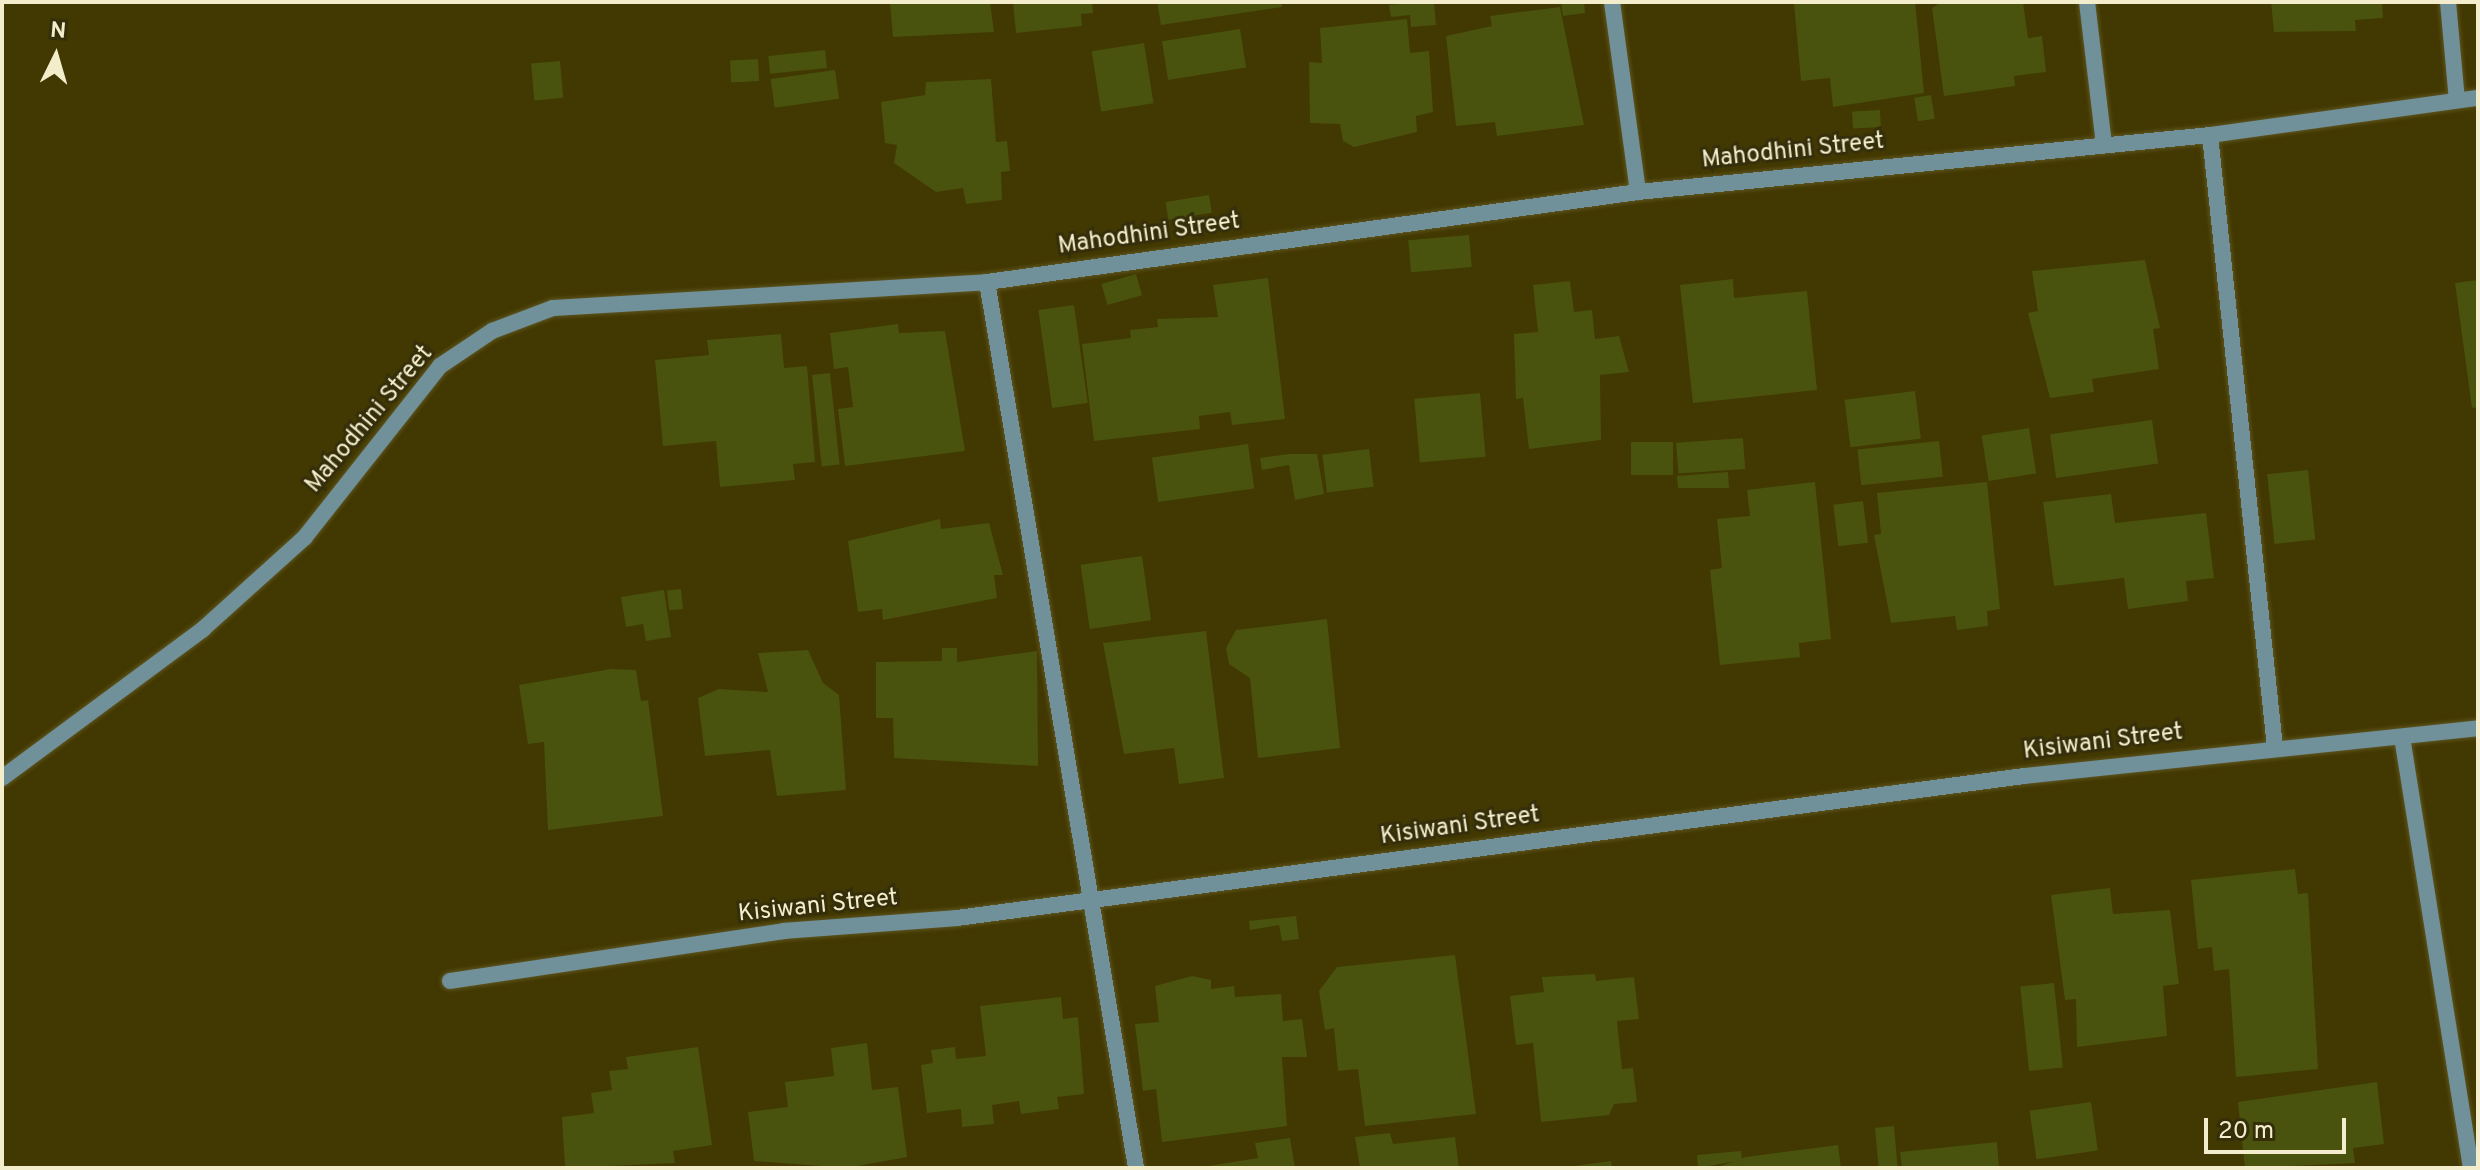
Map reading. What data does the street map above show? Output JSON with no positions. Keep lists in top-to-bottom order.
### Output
{
  "streets": {
    "street": ["Mahodhini Street", "Kisiwani Street"]
  },
  "scale_bar": "20 m",
  "north": "top"
}
